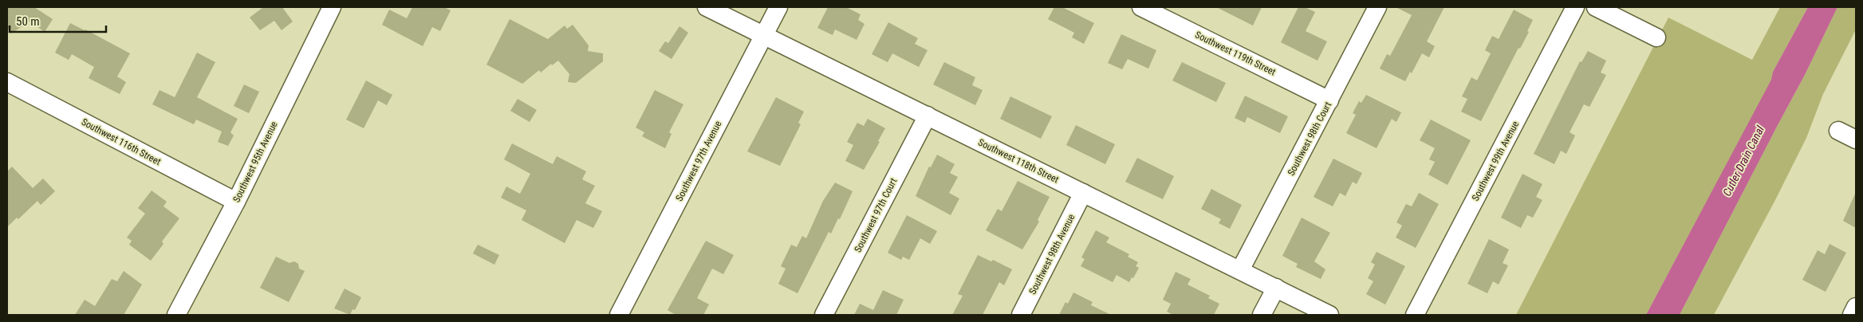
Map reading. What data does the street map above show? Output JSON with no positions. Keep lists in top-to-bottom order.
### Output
{
  "streets": {
    "street": [
      "Southwest 119th Street",
      "Southwest 98th Court",
      "Southwest 116th Street",
      "Southwest 97th Avenue",
      "Southwest 118th Street",
      "Southwest 99th Avenue",
      "Southwest 95th Avenue",
      "Southwest 97th Court",
      "Southwest 98th Avenue"
    ]
  },
  "crossings": [
    ["Southwest 119th Street", "Southwest 98th Court"],
    ["Southwest 98th Court", "Southwest 118th Street"],
    ["Southwest 116th Street", "Southwest 95th Avenue"],
    ["Southwest 97th Avenue", "Southwest 118th Street"],
    ["Southwest 118th Street", "Southwest 97th Court"],
    ["Southwest 118th Street", "Southwest 98th Avenue"]
  ],
  "water": ["Cutler Drain Canal"],
  "scale_bar": "50 m"
}
